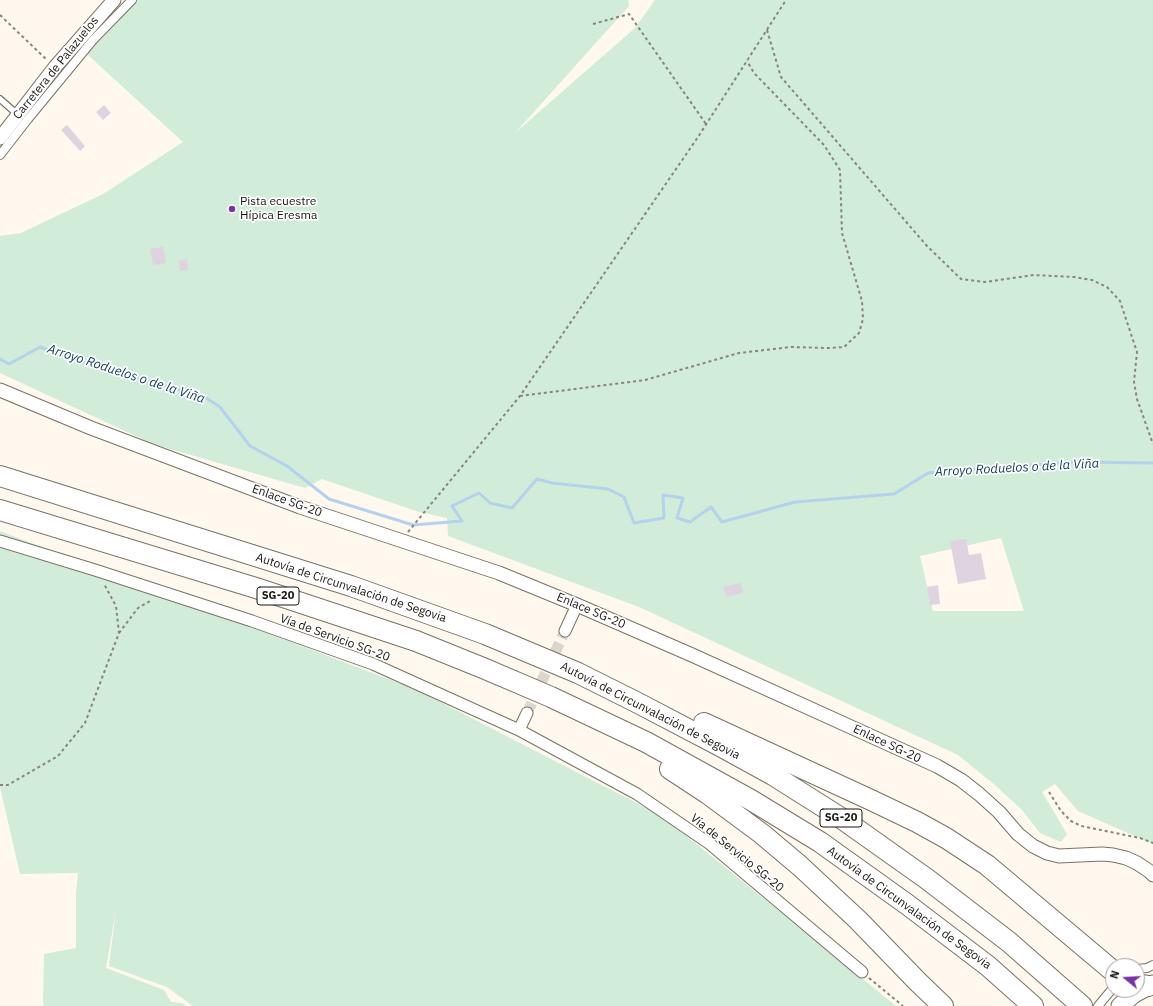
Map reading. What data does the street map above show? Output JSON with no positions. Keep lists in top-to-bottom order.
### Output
{
  "streets": {
    "highway": ["Autovía de Circunvalación de Segovia", "SG-20"],
    "street": ["Carretera de Palazuelos", "Enlace SG-20", "Vía de Servicio SG-20"]
  },
  "water": ["Arroyo Roduelos o de la Viña"],
  "places": ["Pista ecuestre Hípica Eresma"],
  "north": "left"
}
